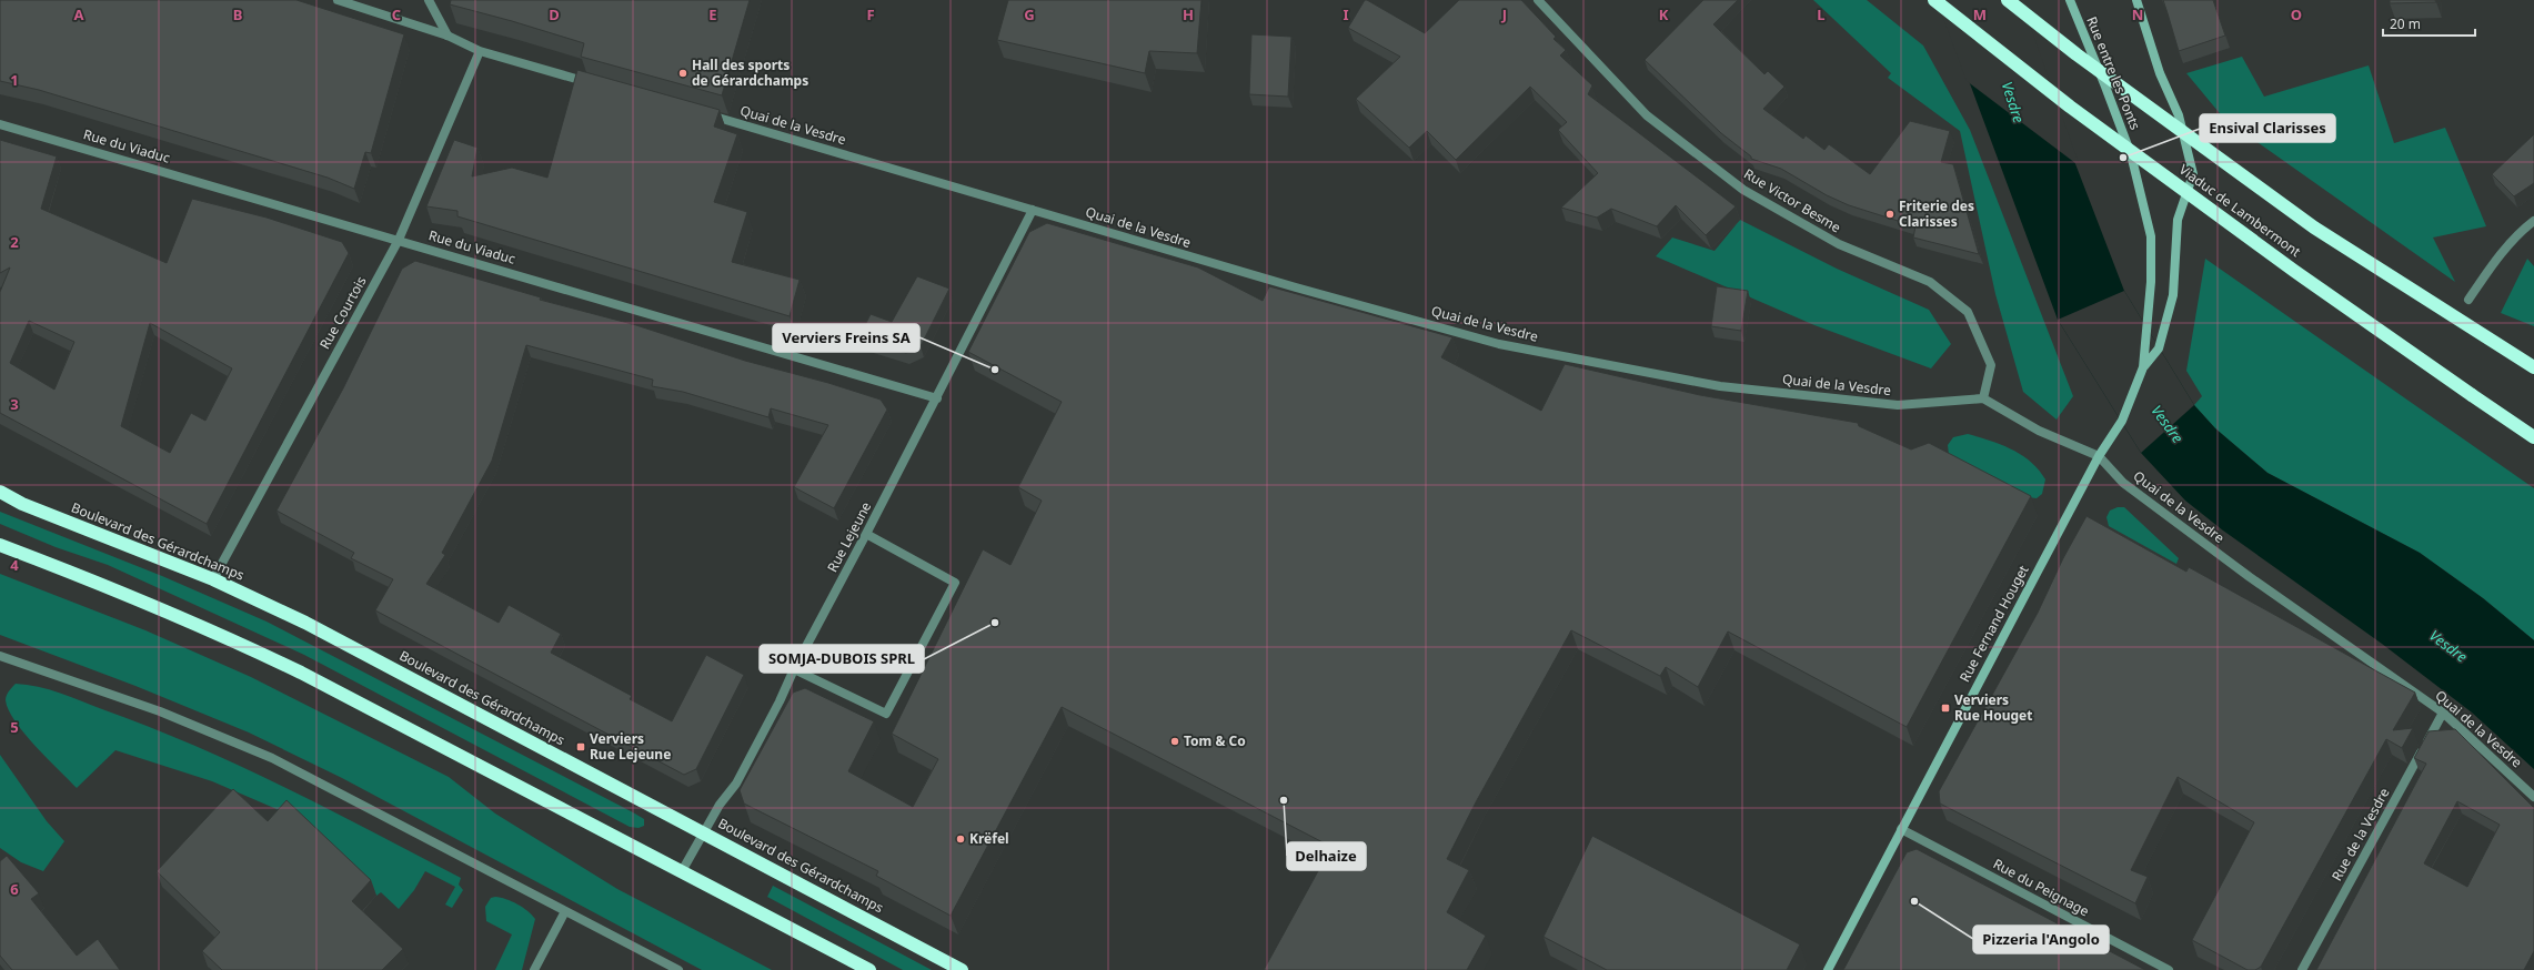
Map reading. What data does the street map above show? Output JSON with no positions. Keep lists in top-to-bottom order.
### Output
{
  "streets": {
    "highway": ["Viaduc de Lambermont", "Boulevard des Gérardchamps"],
    "street": [
      "Rue entre les Ponts",
      "Quai de la Vesdre",
      "Rue du Viaduc",
      "Rue Victor Besme",
      "Rue Courtois",
      "Rue Lejeune",
      "Rue Fernand Houget",
      "Rue de la Vesdre",
      "Rue du Peignage"
    ]
  },
  "crossings": [
    ["Rue entre les Ponts", "Quai de la Vesdre"],
    ["Rue entre les Ponts", "Rue Fernand Houget"],
    ["Quai de la Vesdre", "Rue Victor Besme"],
    ["Quai de la Vesdre", "Rue Lejeune"],
    ["Quai de la Vesdre", "Rue Fernand Houget"],
    ["Quai de la Vesdre", "Rue de la Vesdre"],
    ["Rue du Viaduc", "Rue Courtois"],
    ["Rue du Viaduc", "Rue Lejeune"],
    ["Rue Courtois", "Boulevard des Gérardchamps"],
    ["Rue Lejeune", "Boulevard des Gérardchamps"],
    ["Rue Fernand Houget", "Rue du Peignage"]
  ],
  "water": ["Vesdre"],
  "places": {
    "other": [
      "Hall des sports de Gérardchamps",
      "Ensival Clarisses",
      "Friterie des Clarisses",
      "Verviers Freins SA",
      "SOMJA-DUBOIS SPRL",
      "Tom & Co",
      "Delhaize",
      "Krëfel",
      "Pizzeria l'Angolo"
    ],
    "transit": ["Verviers Rue Houget", "Verviers Rue Lejeune"]
  },
  "scale_bar": "20 m",
  "grid": {
    "columns": [
      "A",
      "B",
      "C",
      "D",
      "E",
      "F",
      "G",
      "H",
      "I",
      "J",
      "K",
      "L",
      "M",
      "N",
      "O"
    ],
    "rows": [
      "1",
      "2",
      "3",
      "4",
      "5",
      "6"
    ]
  }
}
